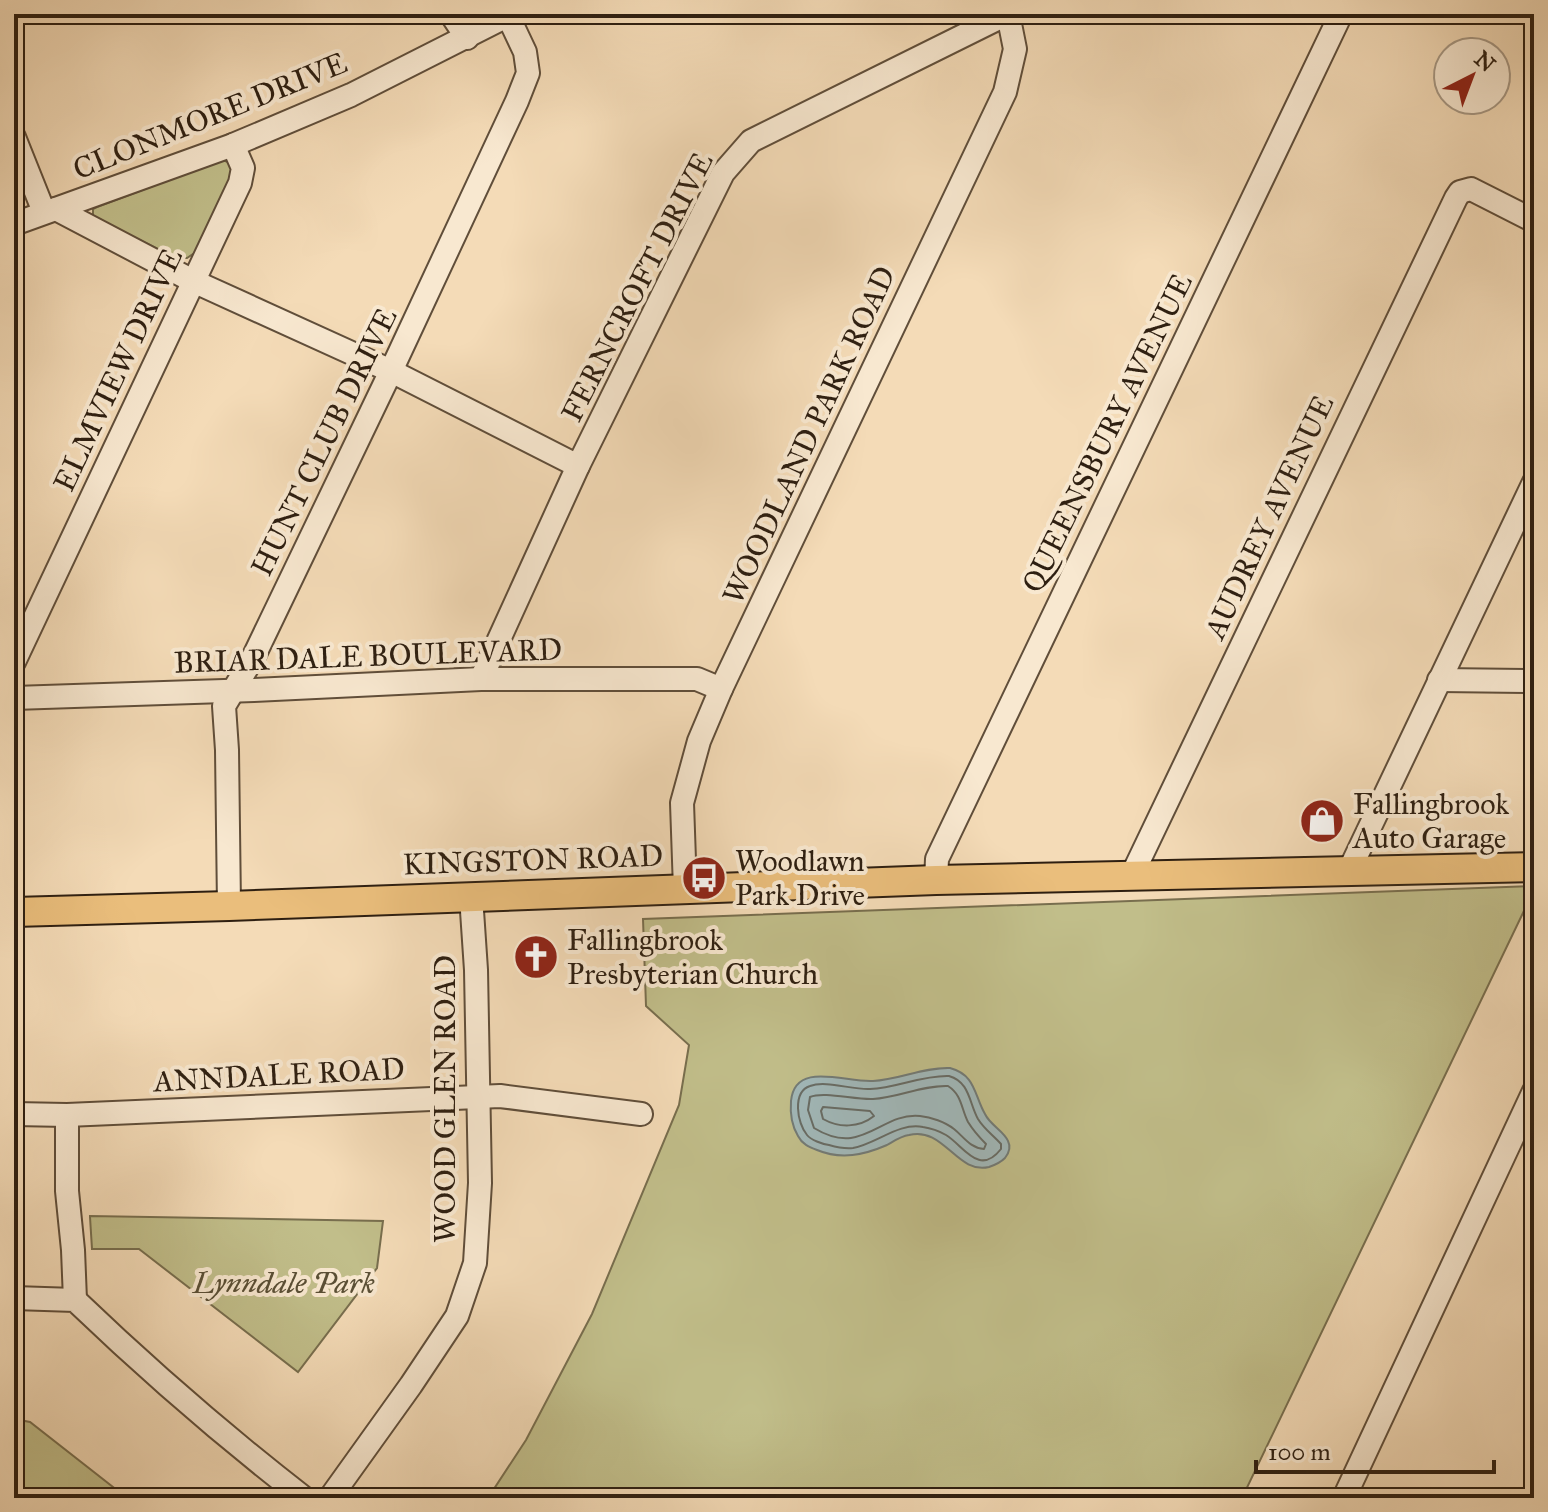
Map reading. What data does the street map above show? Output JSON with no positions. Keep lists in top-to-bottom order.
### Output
{
  "streets": {
    "main road": ["KINGSTON ROAD"],
    "street": [
      "CLONMORE DRIVE",
      "FERNCROFT DRIVE",
      "ELMVIEW DRIVE",
      "QUEENSBURY AVENUE",
      "WOODLAND PARK ROAD",
      "HUNT CLUB DRIVE",
      "AUDREY AVENUE",
      "BRIAR DALE BOULEVARD",
      "ANNDALE ROAD",
      "WOOD GLEN ROAD"
    ]
  },
  "crossings": [
    ["CLONMORE DRIVE", "ELMVIEW DRIVE"],
    ["CLONMORE DRIVE", "HUNT CLUB DRIVE"],
    ["FERNCROFT DRIVE", "WOODLAND PARK ROAD"],
    ["FERNCROFT DRIVE", "BRIAR DALE BOULEVARD"],
    ["QUEENSBURY AVENUE", "KINGSTON ROAD"],
    ["WOODLAND PARK ROAD", "BRIAR DALE BOULEVARD"],
    ["WOODLAND PARK ROAD", "KINGSTON ROAD"],
    ["HUNT CLUB DRIVE", "BRIAR DALE BOULEVARD"],
    ["HUNT CLUB DRIVE", "KINGSTON ROAD"],
    ["AUDREY AVENUE", "KINGSTON ROAD"],
    ["KINGSTON ROAD", "WOOD GLEN ROAD"],
    ["ANNDALE ROAD", "WOOD GLEN ROAD"]
  ],
  "parks": ["Lynndale Park"],
  "places": {
    "shop": ["Fallingbrook Auto Garage"],
    "bus stop": ["Woodlawn Park Drive"],
    "church": ["Fallingbrook Presbyterian Church"]
  },
  "scale_bar": "100 m",
  "north": "top right"
}
